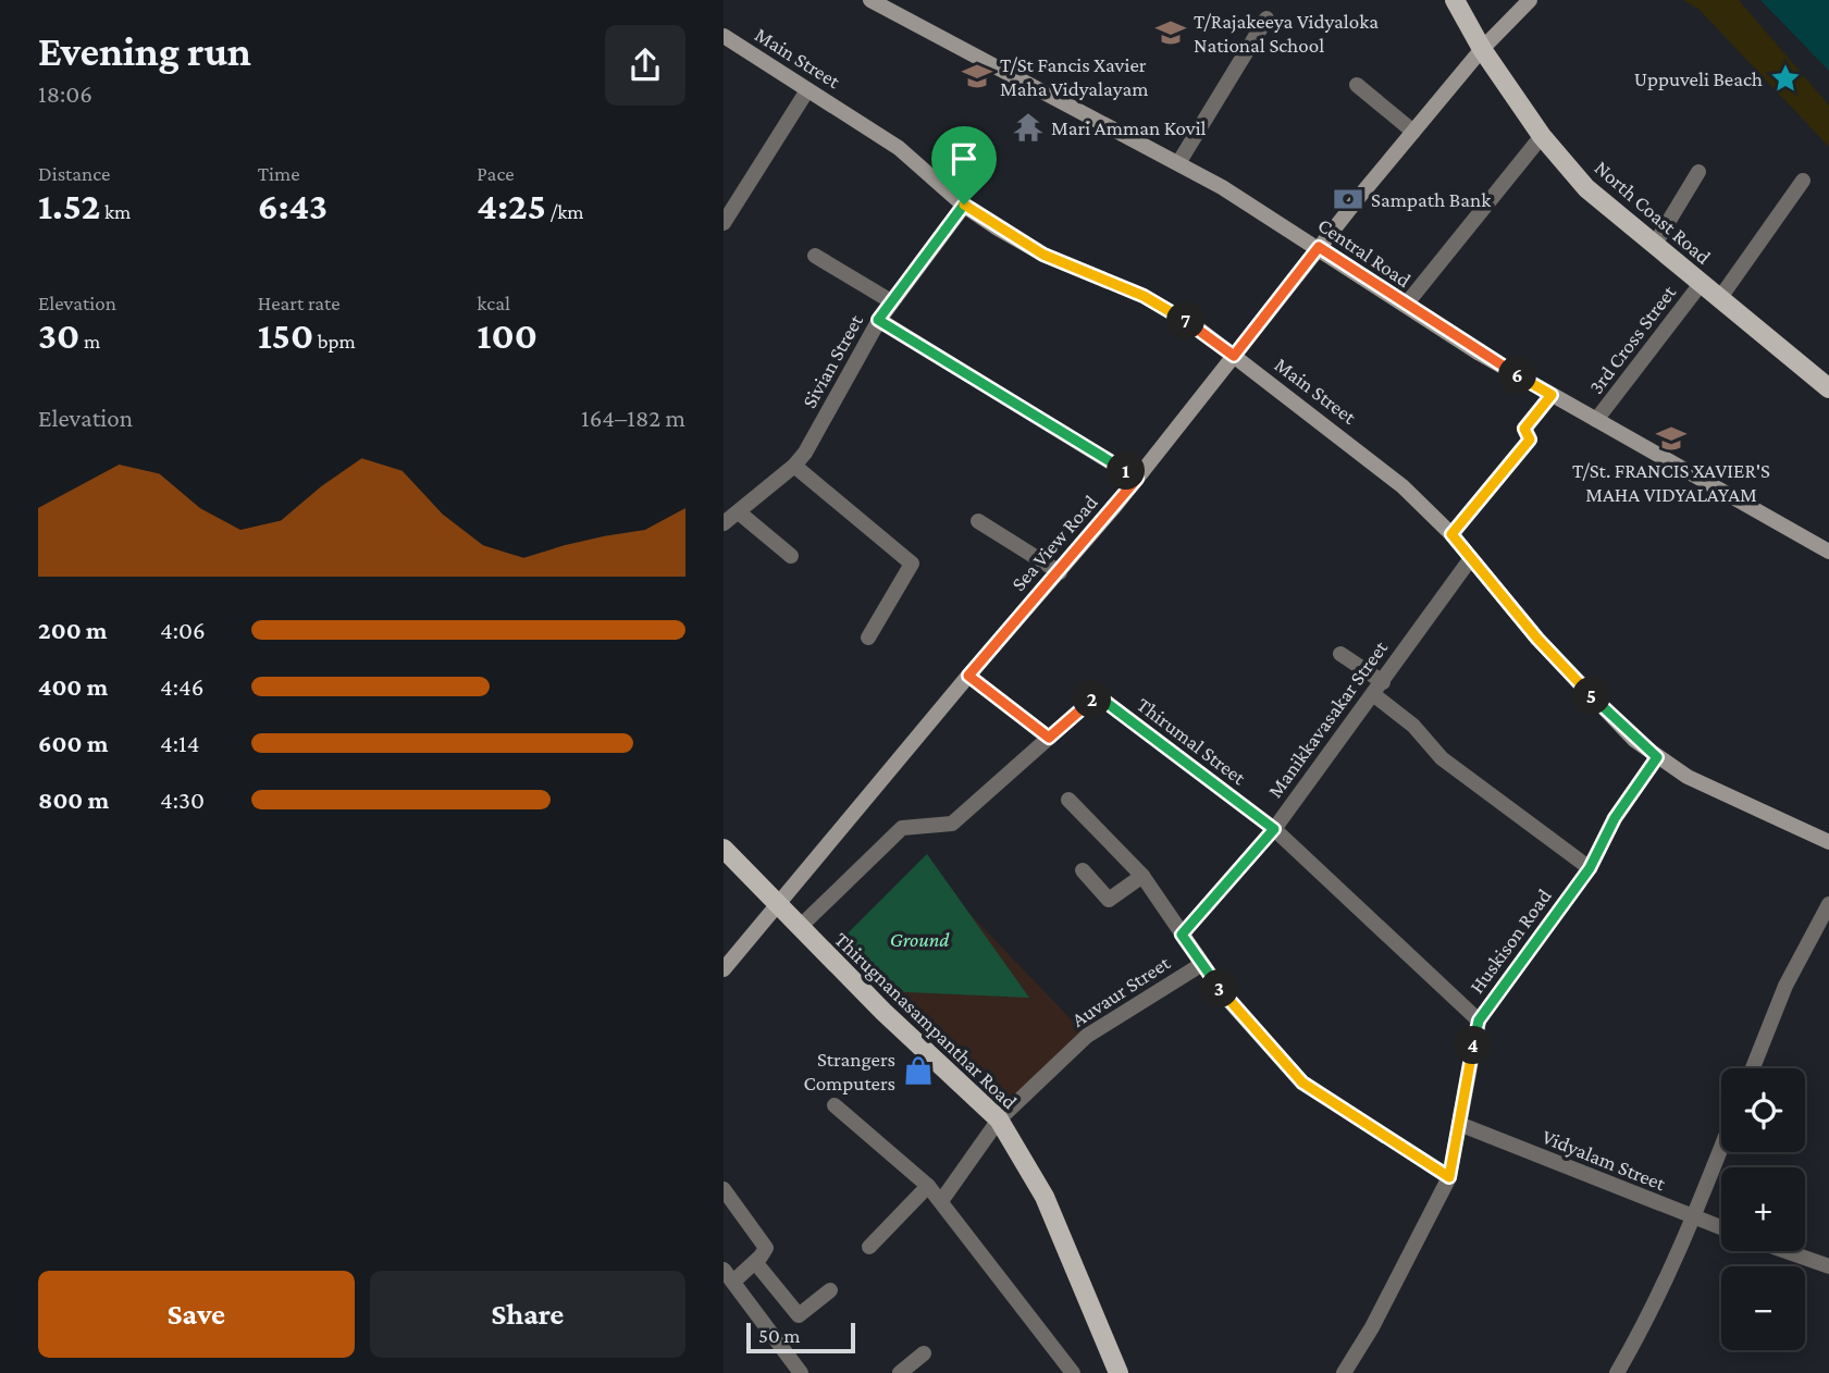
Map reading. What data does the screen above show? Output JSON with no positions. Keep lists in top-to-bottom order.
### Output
{
  "streets": {
    "main road": [
      "Main Street",
      "North Coast Road",
      "Central Road",
      "Sea View Road",
      "Thirugnanasampanthar Road"
    ],
    "street": [
      "3rd Cross Street",
      "Sivian Street",
      "Manikkavasakar Street",
      "Thirumal Street",
      "Huskison Road",
      "Auvaur Street",
      "Vidyalam Street"
    ]
  },
  "crossings": [
    ["Main Street", "Sivian Street"],
    ["Main Street", "Sea View Road"],
    ["Main Street", "Manikkavasakar Street"],
    ["Main Street", "Huskison Road"],
    ["North Coast Road", "3rd Cross Street"],
    ["North Coast Road", "Sea View Road"],
    ["Central Road", "3rd Cross Street"],
    ["Central Road", "Sea View Road"],
    ["Sea View Road", "Thirugnanasampanthar Road"],
    ["Manikkavasakar Street", "Thirumal Street"],
    ["Thirumal Street", "Huskison Road"],
    ["Thirumal Street", "Thirugnanasampanthar Road"],
    ["Huskison Road", "Vidyalam Street"],
    ["Auvaur Street", "Thirugnanasampanthar Road"]
  ],
  "parks": ["Ground"],
  "places": {
    "school or university": ["T/Rajakeeya Vidyaloka National School", "T/St Fancis Xavier Maha Vidyalayam", "T/St. FRANCIS XAVIER'S MAHA VIDYALAYAM"],
    "place": ["Uppuveli Beach"],
    "temple": ["Mari Amman Kovil"],
    "bank": ["Sampath Bank"],
    "shop": ["Strangers Computers"]
  },
  "scale_bar": "50 m",
  "page": {
    "heading": ["Evening run", "18:06"],
    "stats": [
      ["Distance", "1.52 km"],
      ["Time", "6:43"],
      ["Pace", "4:25 /km"],
      ["Elevation", "30 m"],
      ["Heart rate", "150 bpm"],
      ["kcal", "100"]
    ],
    "pins": [
      "7",
      "6",
      "1",
      "5",
      "2",
      "3",
      "4"
    ],
    "chart": ["Elevation", "164–182 m"],
    "list": [
      {
        "name": "200 m",
        "note": "4:06"
      },
      {
        "name": "400 m",
        "note": "4:46"
      },
      {
        "name": "600 m",
        "note": "4:14"
      },
      {
        "name": "800 m",
        "note": "4:30"
      }
    ],
    "map_buttons": ["+", "−"],
    "buttons": ["Save", "Share"],
    "scale": "50 m"
  }
}
